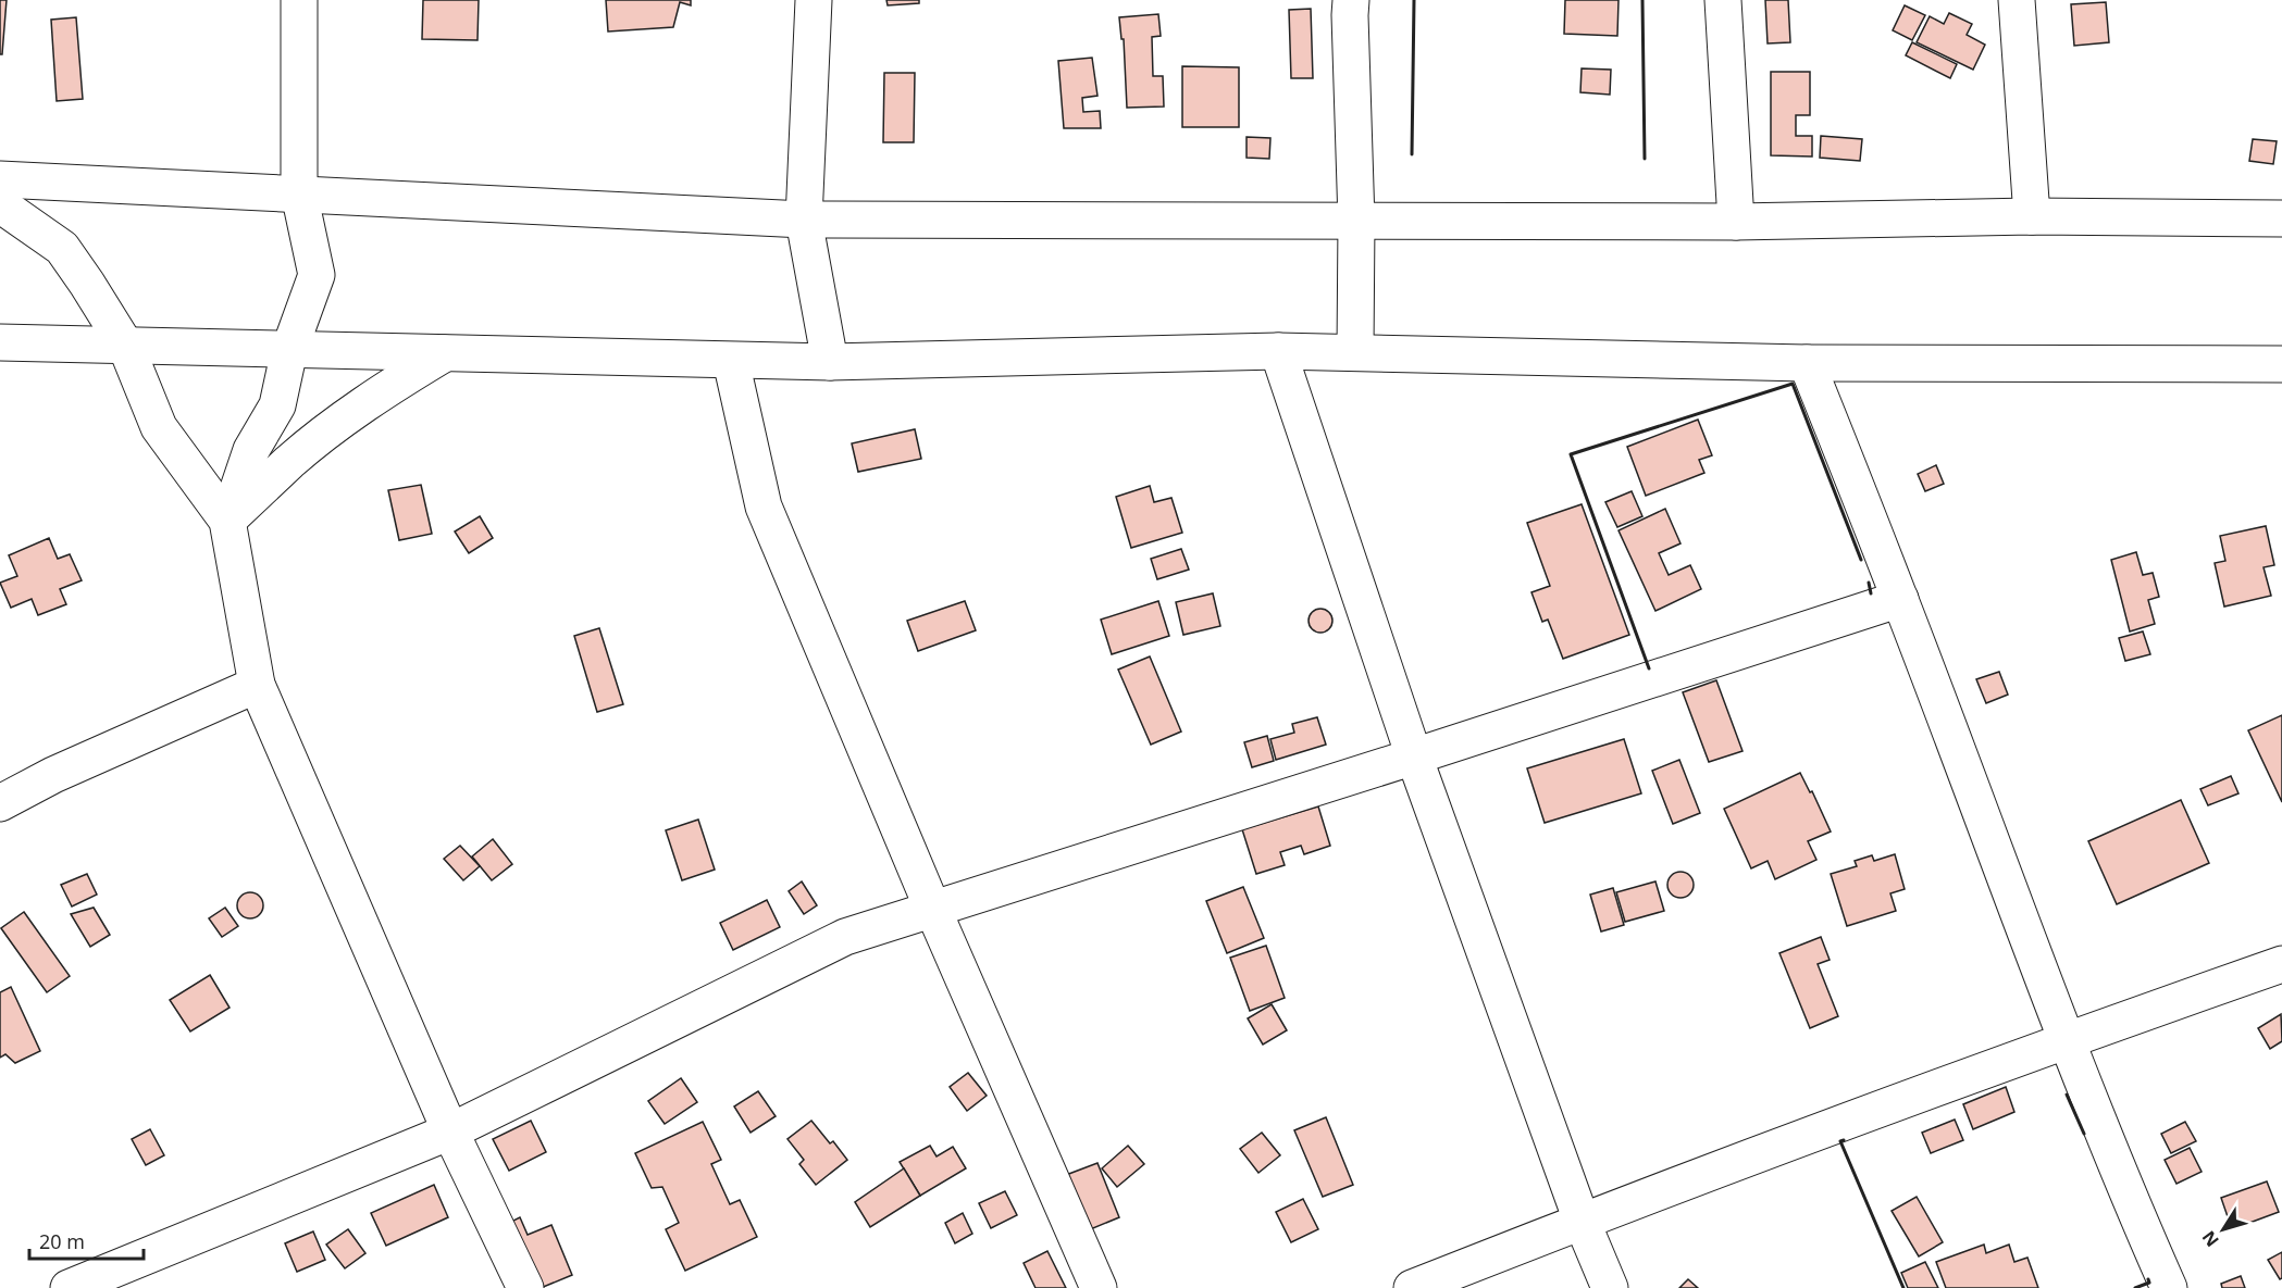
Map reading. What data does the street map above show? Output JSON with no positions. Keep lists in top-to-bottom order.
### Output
{
  "scale_bar": "20 m",
  "north": "bottom left"
}
